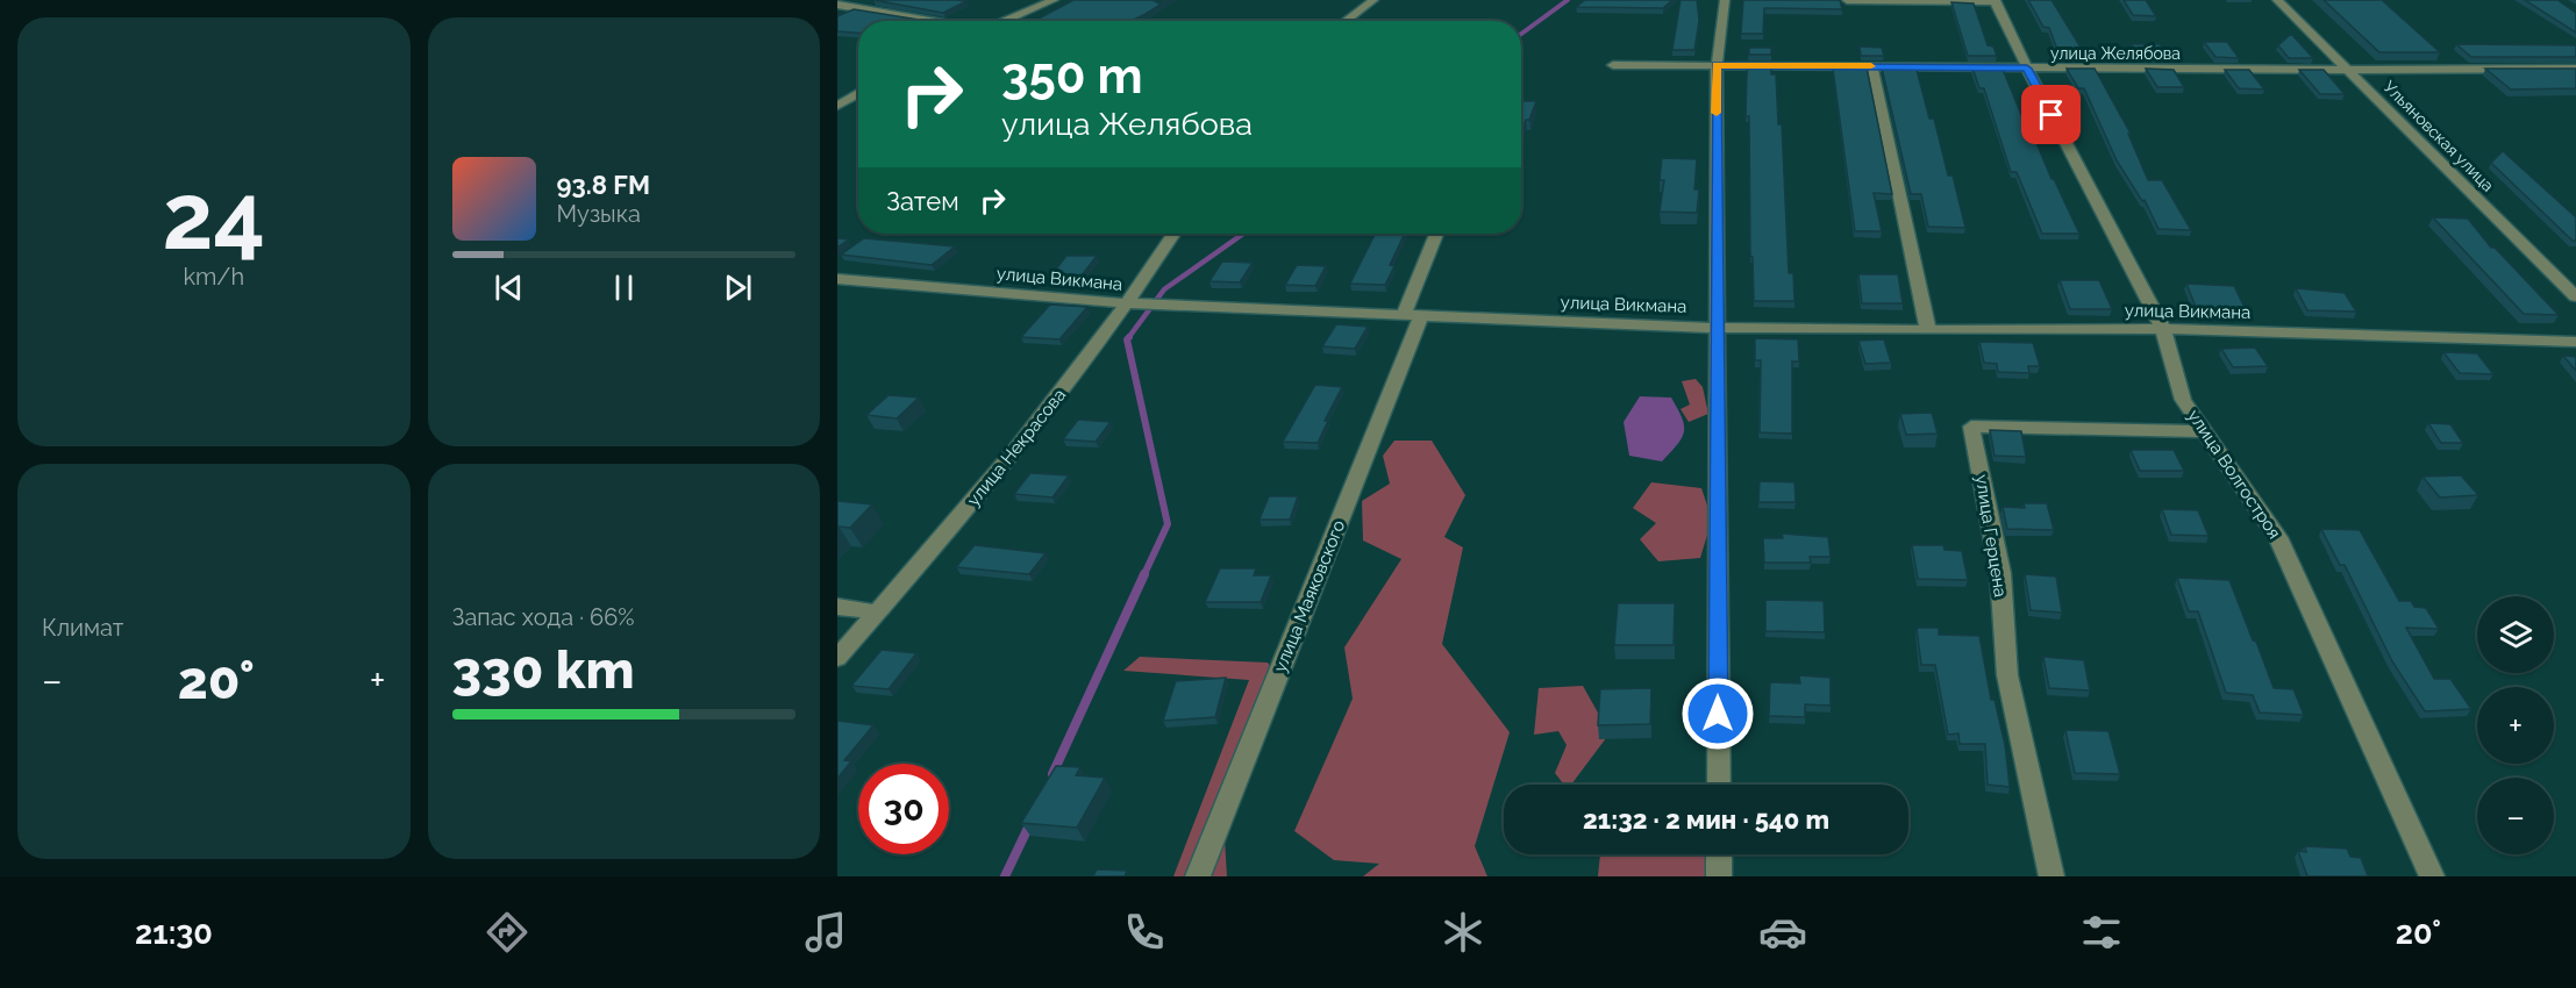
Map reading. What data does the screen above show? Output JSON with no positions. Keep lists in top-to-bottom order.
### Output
{
  "streets": {
    "street": [
      "улица Желябова",
      "Ульяновская улица",
      "улица Викмана",
      "улица Некрасова",
      "улица Волгостроя",
      "улица Герцена",
      "улица Маяковского"
    ]
  },
  "crossings": [
    ["улица Желябова", "Ульяновская улица"],
    ["улица Желябова", "улица Волгостроя"],
    ["улица Викмана", "улица Некрасова"],
    ["улица Викмана", "улица Волгостроя"],
    ["улица Викмана", "улица Маяковского"],
    ["улица Волгостроя", "улица Герцена"]
  ],
  "page": {
    "tile": [
      ["24", "km/h"],
      "Климат",
      ["Запас хода · 66%", "330 km"]
    ],
    "turn": ["350 m", "улица Желябова"],
    "song": ["93.8 FM", "Музыка"],
    "then": "Затем",
    "map_buttons": ["+", "−"],
    "heat": ["−", "20°", "+"],
    "limit": "30",
    "trip": "21:32 · 2 мин · 540 m",
    "tabs": ["21:30", "20°"]
  }
}
